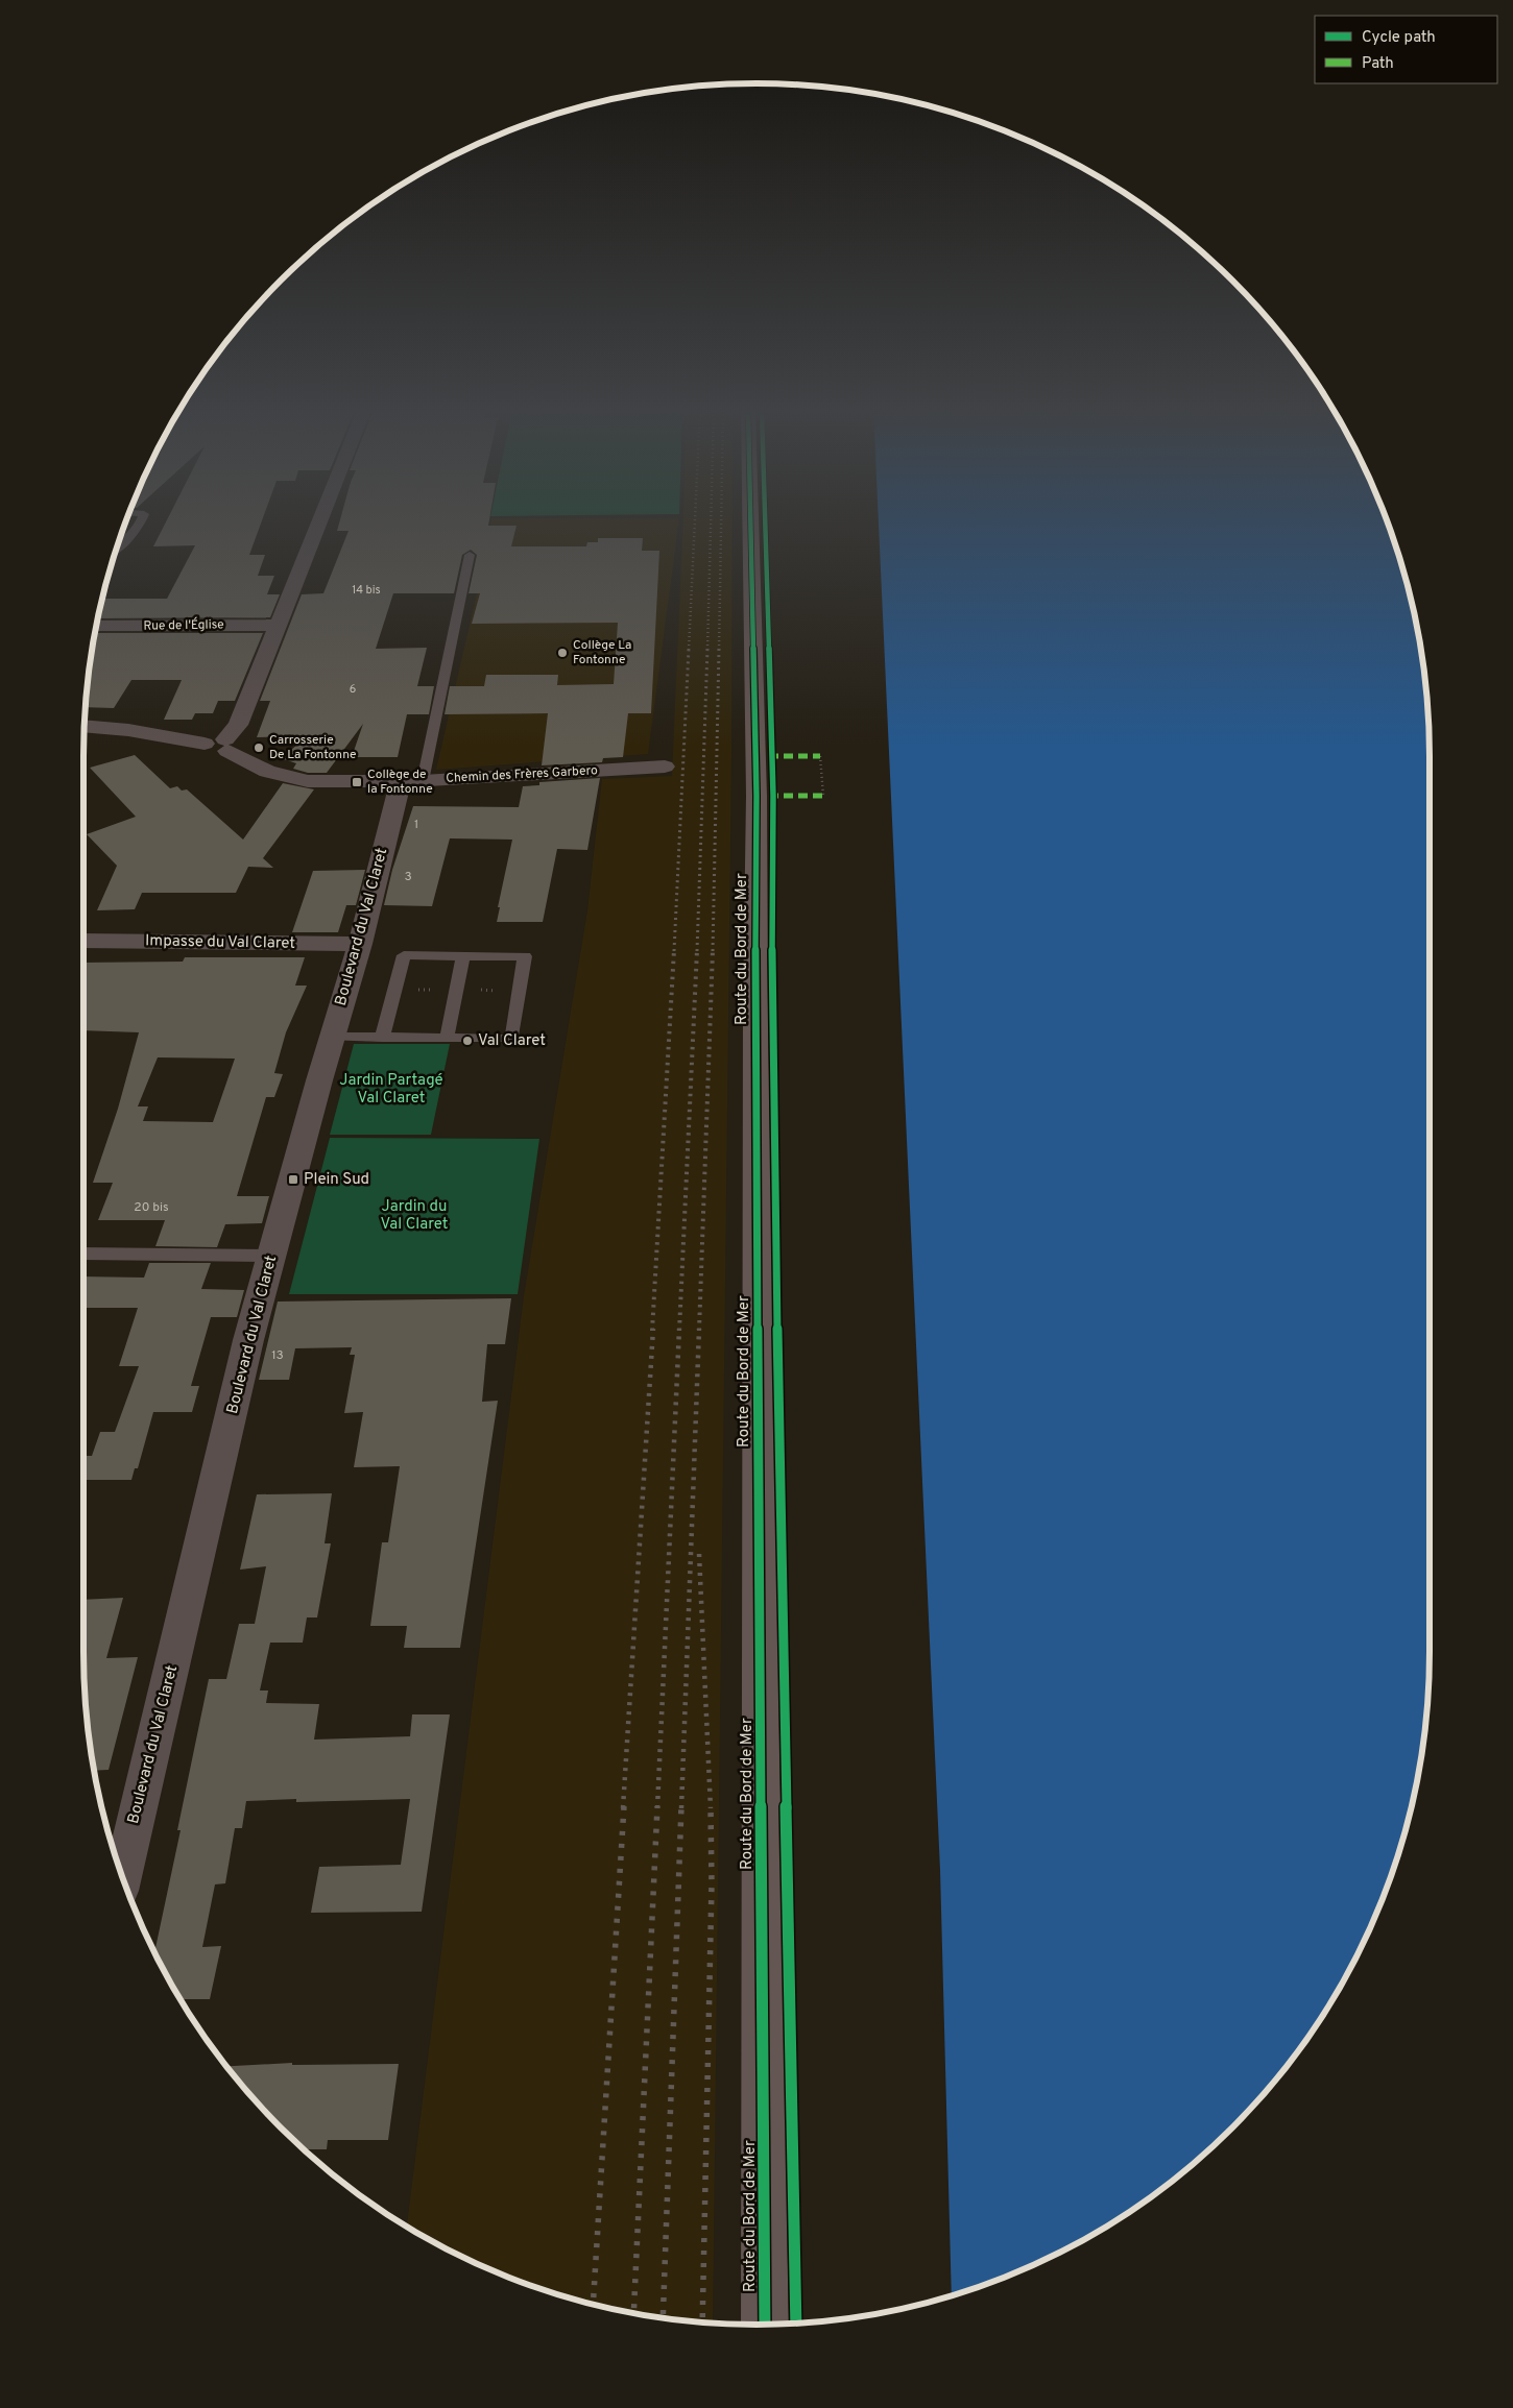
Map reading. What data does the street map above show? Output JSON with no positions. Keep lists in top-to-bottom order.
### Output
{
  "streets": {
    "main road": ["Route du Bord de Mer"],
    "street": [
      "Rue de l'Église",
      "Chemin des Frères Garbero",
      "Boulevard du Val Claret",
      "Impasse du Val Claret"
    ]
  },
  "crossings": [
    ["Chemin des Frères Garbero", "Boulevard du Val Claret"],
    ["Boulevard du Val Claret", "Impasse du Val Claret"]
  ],
  "parks": ["Jardin Partagé Val Claret", "Jardin du Val Claret"],
  "places": {
    "other": ["Collège La Fontonne", "Carrosserie De La Fontonne", "Val Claret"],
    "transit": ["Collège de la Fontonne", "Plein Sud"]
  },
  "house_numbers": [
    "14 bis",
    "6",
    "1",
    "3",
    "20 bis",
    "13"
  ],
  "legend": ["Cycle path", "Path"]
}
